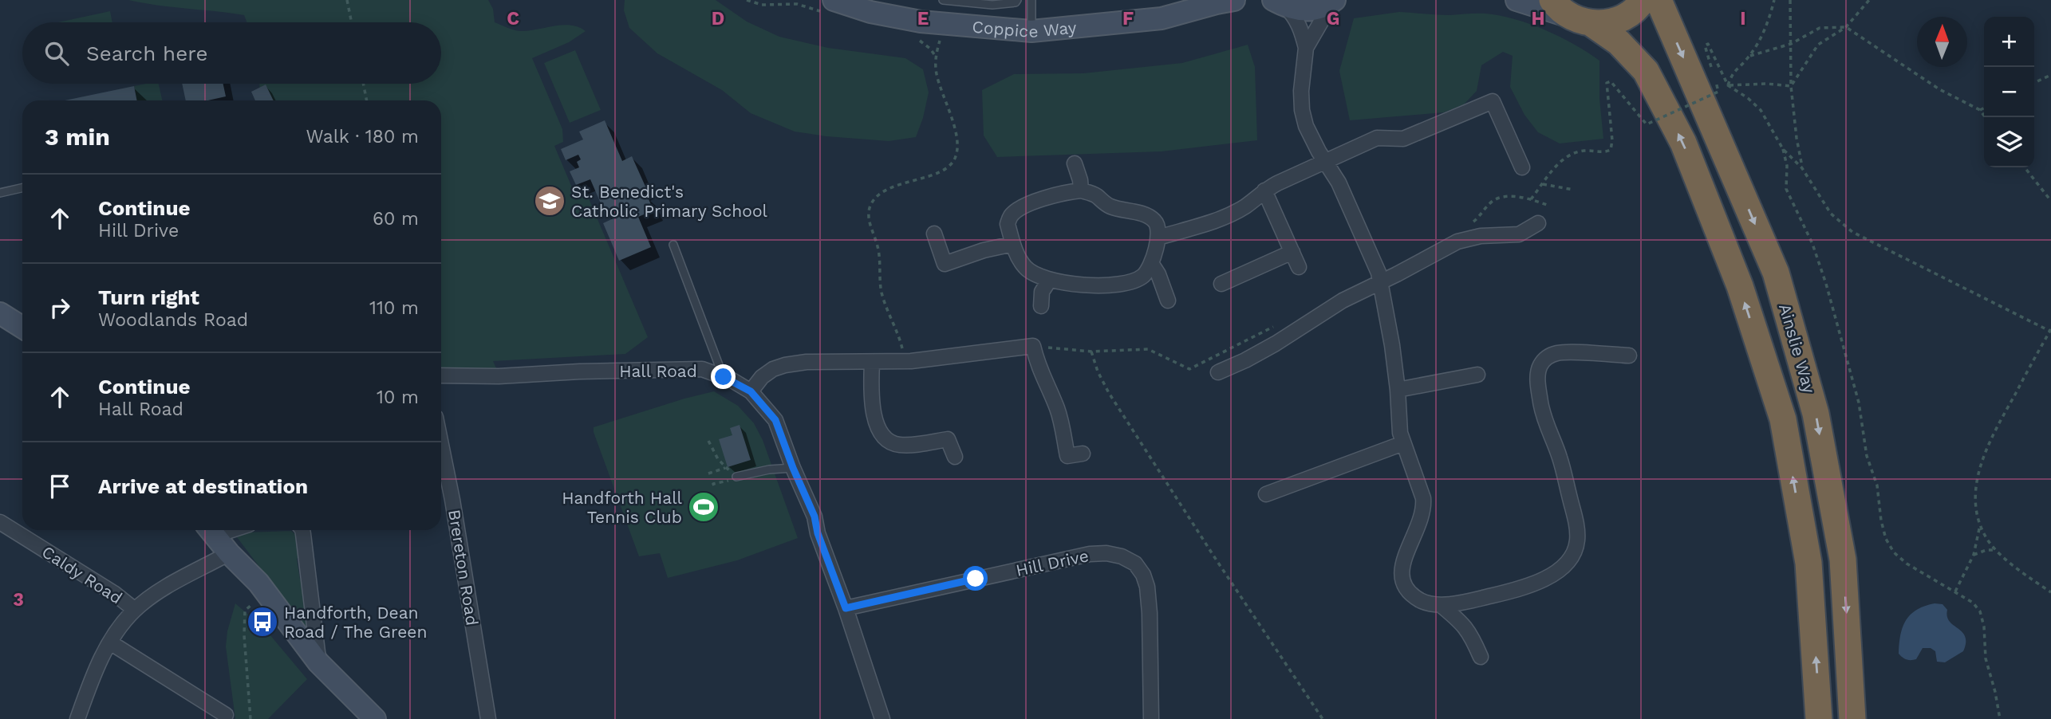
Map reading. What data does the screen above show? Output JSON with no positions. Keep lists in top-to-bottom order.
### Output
{
  "streets": {
    "highway": ["Ainslie Way"],
    "street": [
      "Coppice Way",
      "Hall Road",
      "Hill Drive",
      "Brereton Road",
      "Caldy Road"
    ]
  },
  "places": {
    "school or university": ["St. Benedict's Catholic Primary School"],
    "sports": ["Handforth Hall Tennis Club"],
    "bus stop": ["Handforth, Dean Road / The Green"]
  },
  "north": "top",
  "page": {
    "map_buttons": ["+", "−"],
    "search": "Search here",
    "heading": ["3 min", "Walk · 180 m"],
    "list": [
      ["Continue", "Hill Drive", "60 m"],
      ["Turn right", "Woodlands Road", "110 m"],
      ["Continue", "Hall Road", "10 m"],
      "Arrive at destination"
    ]
  },
  "grid": {
    "columns": [
      "C",
      "D",
      "E",
      "F",
      "G",
      "H",
      "I"
    ],
    "rows": ["3"]
  }
}
